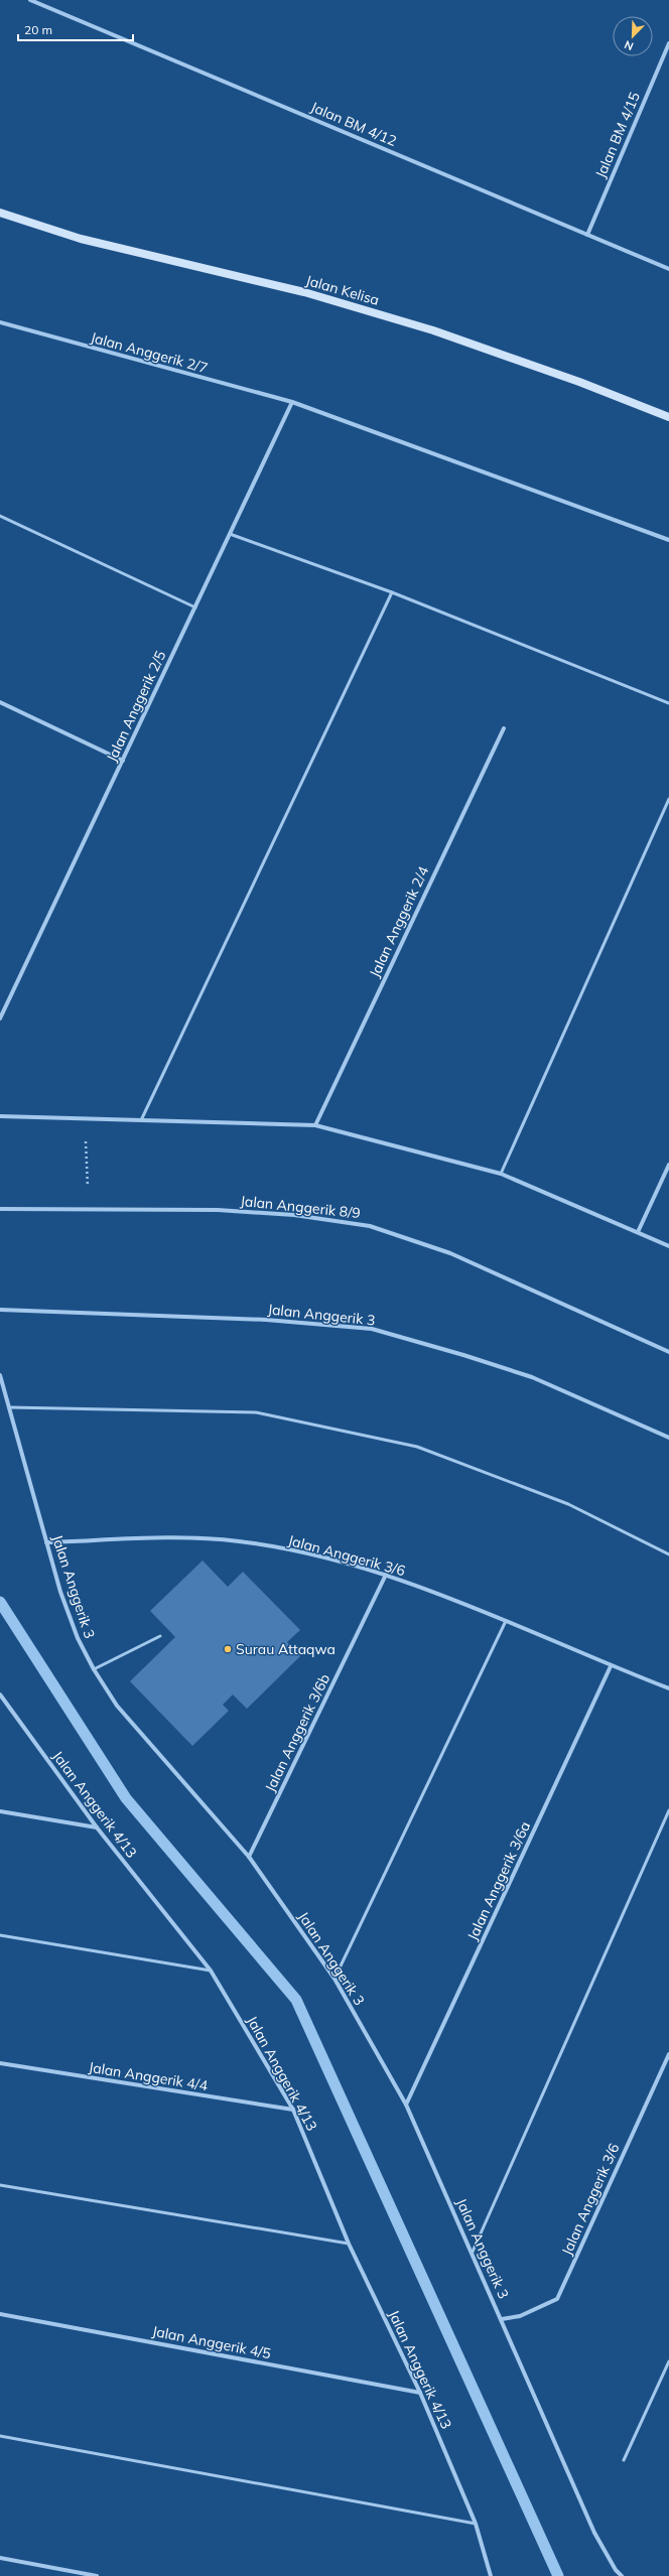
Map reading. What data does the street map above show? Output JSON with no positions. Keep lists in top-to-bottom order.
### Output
{
  "streets": {
    "main road": ["Jalan Kelisa"],
    "street": [
      "Jalan BM 4/12",
      "Jalan BM 4/15",
      "Jalan Anggerik 2/7",
      "Jalan Anggerik 2/5",
      "Jalan Anggerik 2/4",
      "Jalan Anggerik 8/9",
      "Jalan Anggerik 3",
      "Jalan Anggerik 3/6",
      "Jalan Anggerik 3/6b",
      "Jalan Anggerik 4/13",
      "Jalan Anggerik 3/6a",
      "Jalan Anggerik 4/4",
      "Jalan Anggerik 4/5"
    ]
  },
  "crossings": [
    ["Jalan BM 4/12", "Jalan BM 4/15"],
    ["Jalan Anggerik 2/7", "Jalan Anggerik 2/5"],
    ["Jalan Anggerik 3", "Jalan Anggerik 3/6"],
    ["Jalan Anggerik 3", "Jalan Anggerik 3/6b"],
    ["Jalan Anggerik 3", "Jalan Anggerik 3/6a"],
    ["Jalan Anggerik 3/6", "Jalan Anggerik 3/6b"],
    ["Jalan Anggerik 3/6", "Jalan Anggerik 3/6a"],
    ["Jalan Anggerik 4/13", "Jalan Anggerik 4/4"],
    ["Jalan Anggerik 4/13", "Jalan Anggerik 4/5"]
  ],
  "places": ["Surau Attaqwa"],
  "scale_bar": "20 m",
  "north": "bottom left"
}
